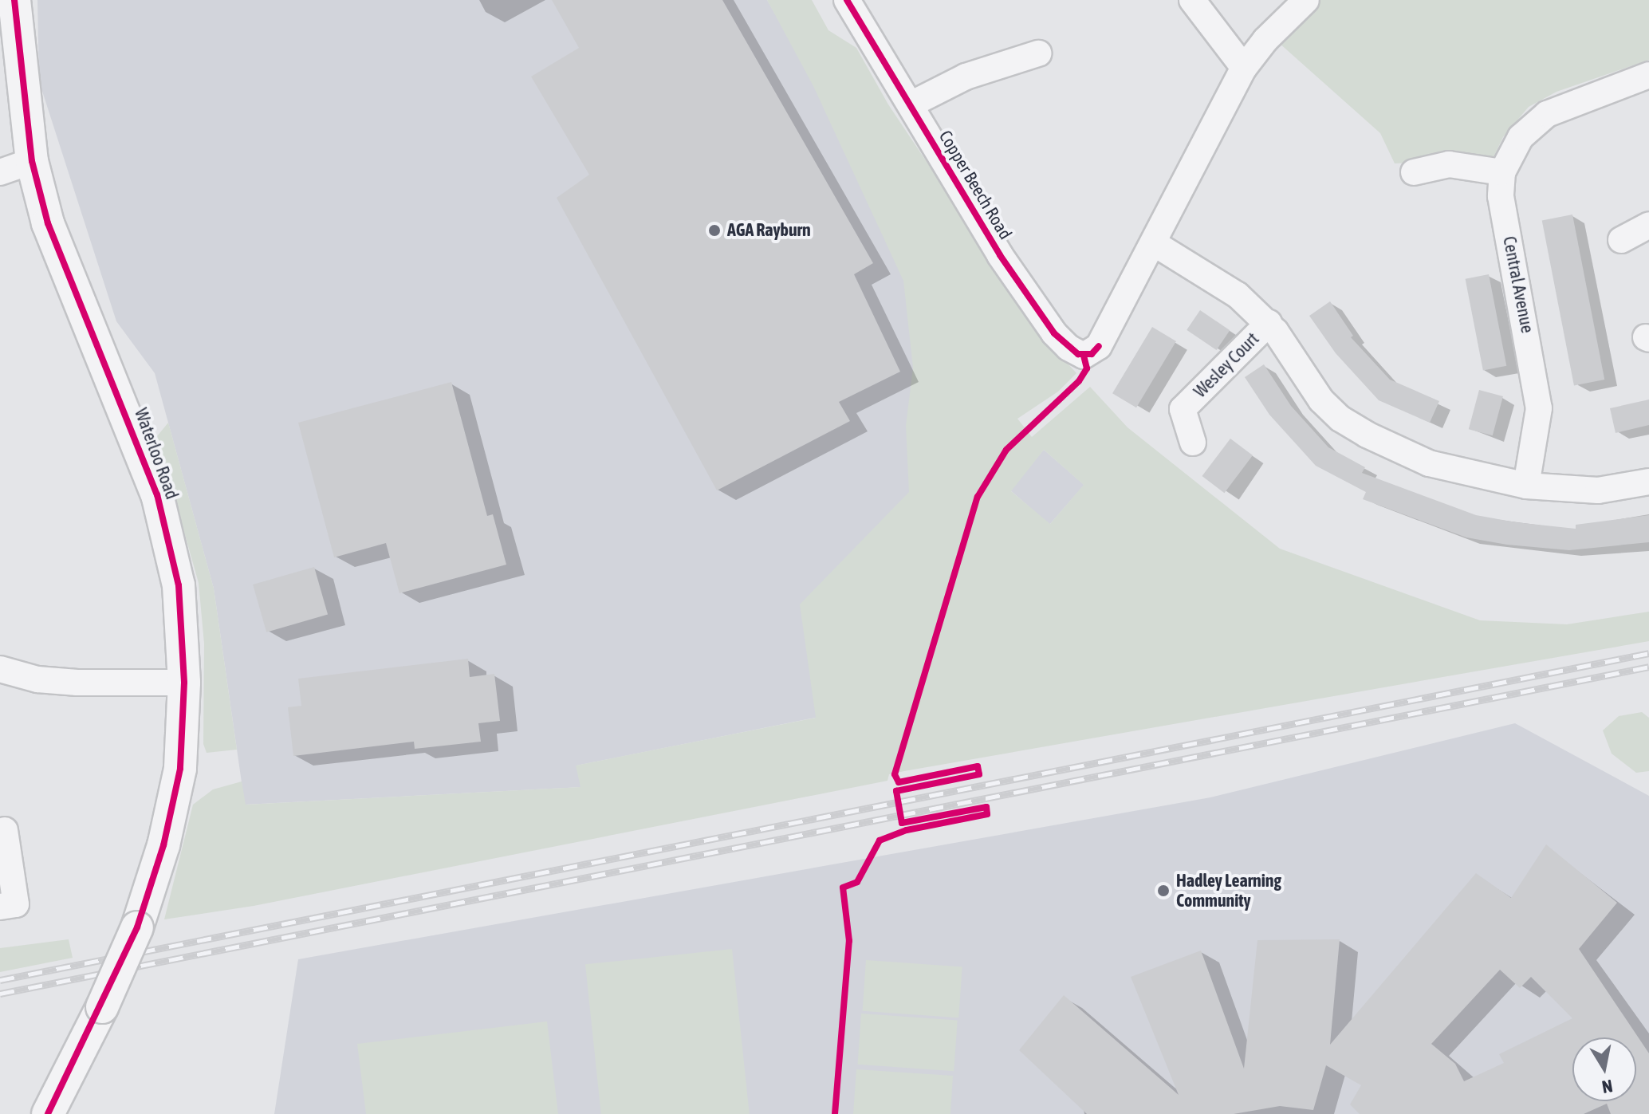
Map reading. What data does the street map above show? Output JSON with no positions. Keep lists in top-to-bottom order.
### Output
{
  "streets": {
    "street": [
      "Copper Beech Road",
      "Central Avenue",
      "Wesley Court",
      "Waterloo Road"
    ]
  },
  "places": ["AGA Rayburn", "Hadley Learning Community"],
  "north": "bottom"
}
